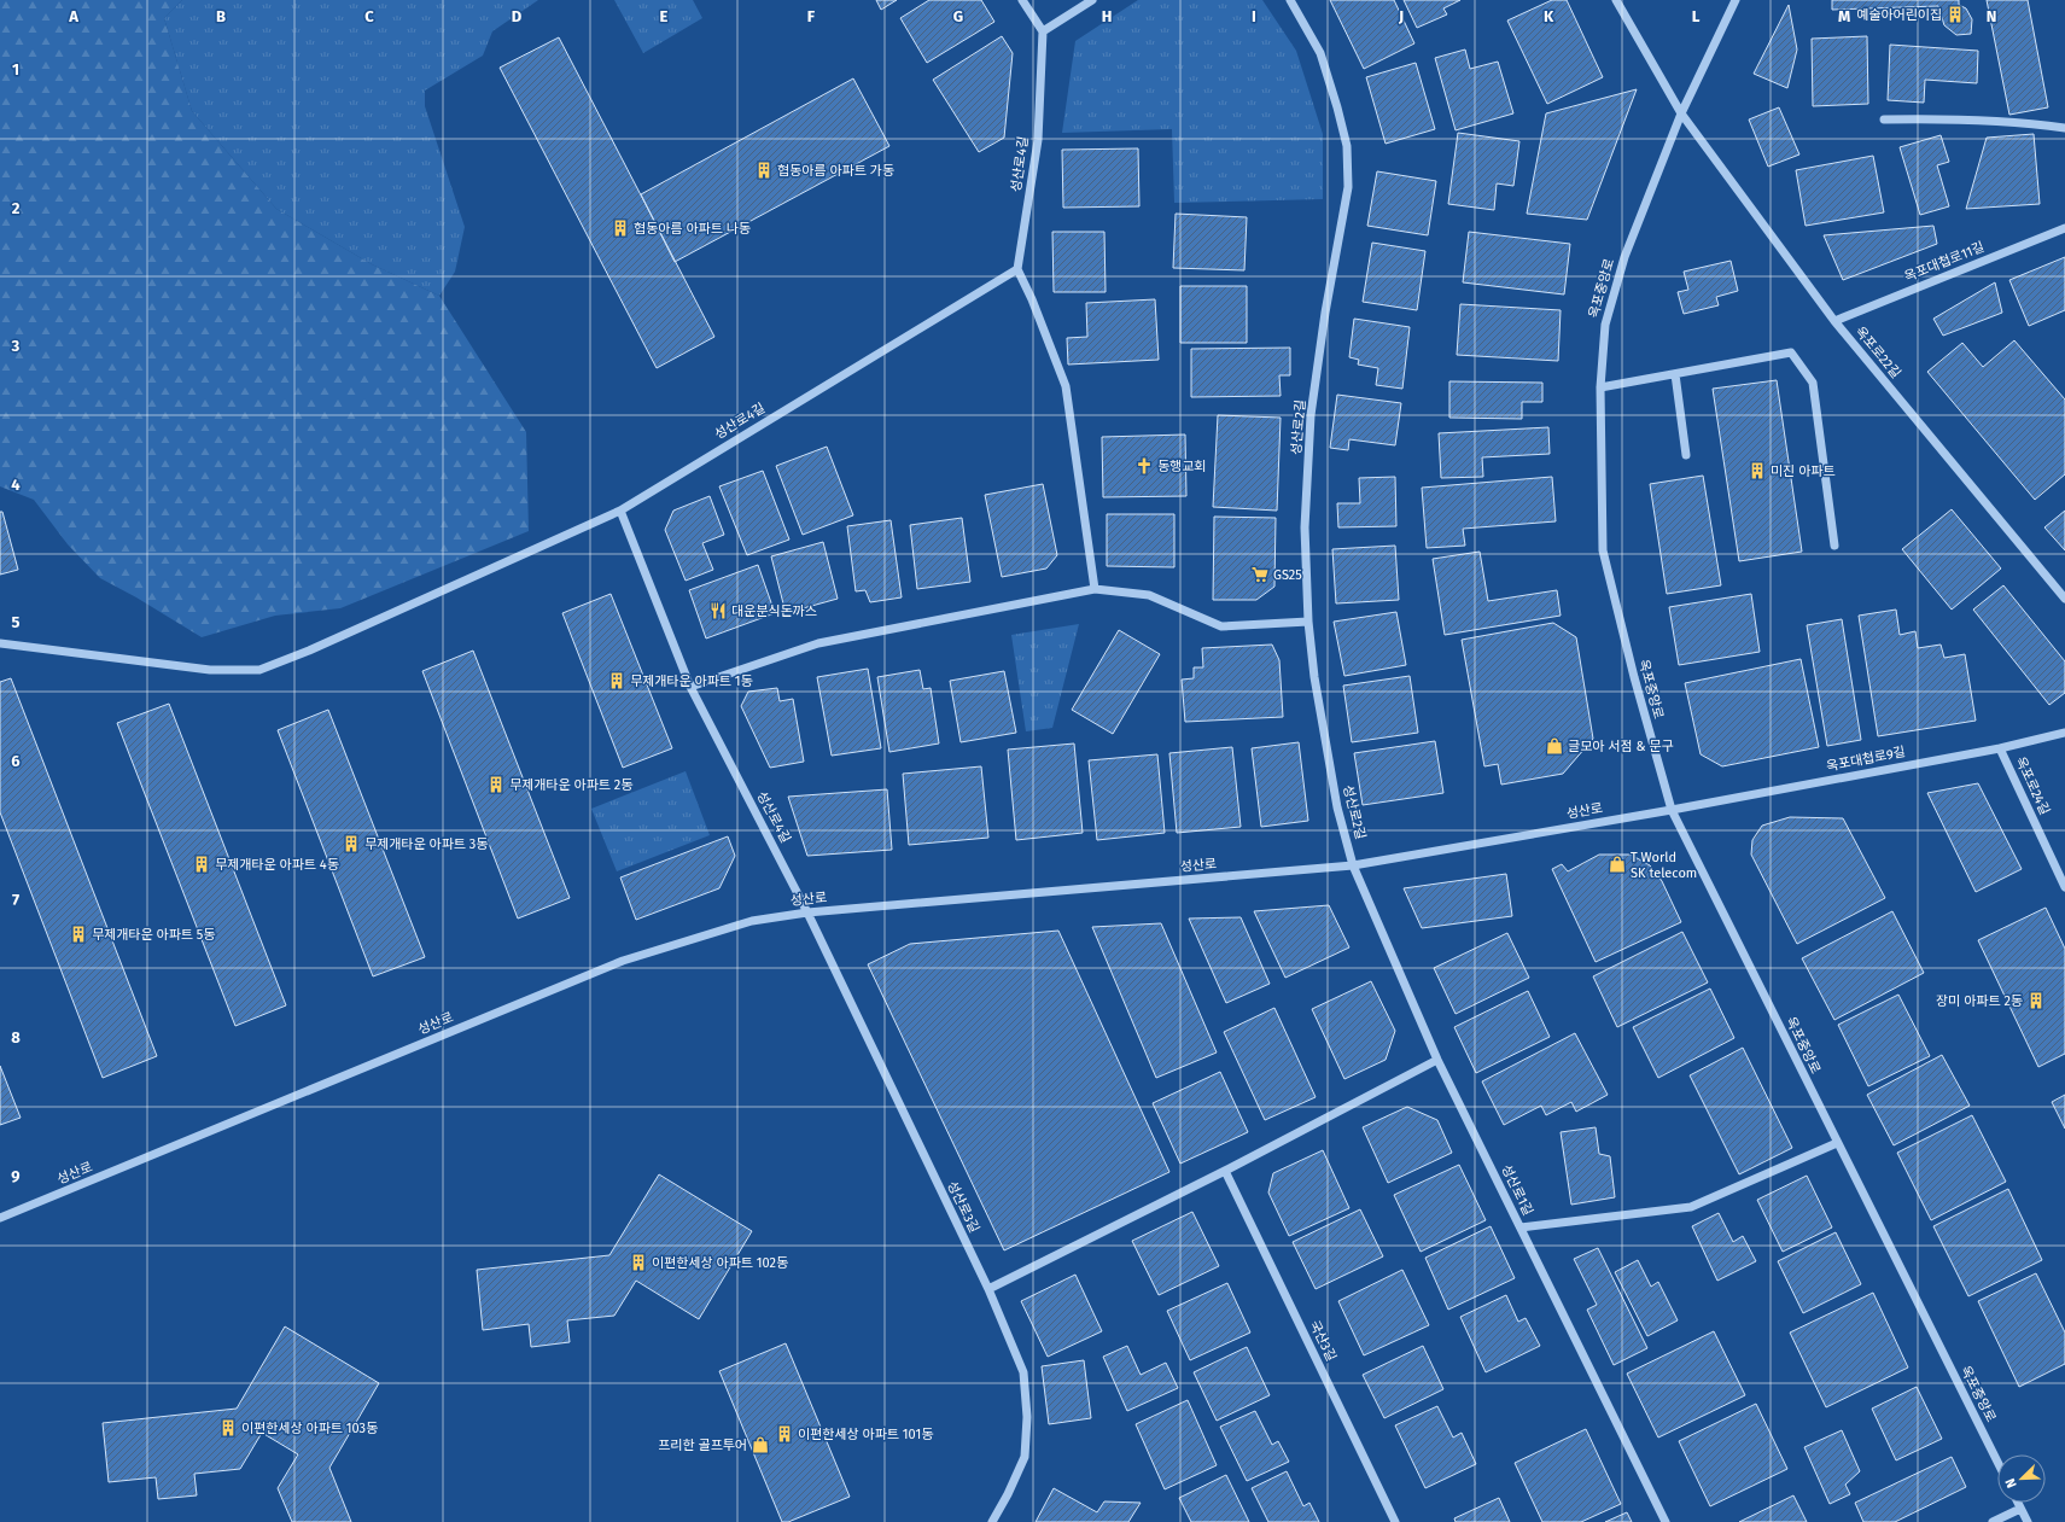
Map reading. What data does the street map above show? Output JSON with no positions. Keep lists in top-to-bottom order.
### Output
{
  "streets": {
    "street": [
      "성산로4길",
      "옥포대첩로11길",
      "옥포중앙로",
      "옥포로22길",
      "성산로2길",
      "옥포대첩로9길",
      "옥포로24길",
      "성산로",
      "성산로1길",
      "성산로3길",
      "국산3길"
    ]
  },
  "crossings": [
    ["성산로4길", "성산로"],
    ["성산로4길", "성산로3길"],
    ["옥포대첩로11길", "옥포로22길"],
    ["옥포중앙로", "옥포로22길"],
    ["옥포중앙로", "옥포대첩로9길"],
    ["옥포중앙로", "성산로"],
    ["성산로2길", "성산로"],
    ["성산로2길", "성산로1길"],
    ["옥포대첩로9길", "옥포로24길"],
    ["옥포대첩로9길", "성산로"],
    ["성산로", "성산로1길"],
    ["성산로", "성산로3길"]
  ],
  "places": {
    "building": [
      "예술아어린이집",
      "협동아름 아파트 가동",
      "협동아름 아파트 나동",
      "미진 아파트",
      "무제개타운 아파트 1동",
      "무제개타운 아파트 2동",
      "무제개타운 아파트 3동",
      "무제개타운 아파트 4동",
      "무제개타운 아파트 5동",
      "장미 아파트 2동",
      "이편한세상 아파트 102동",
      "이편한세상 아파트 103동",
      "이편한세상 아파트 101동"
    ],
    "church": ["동행교회"],
    "supermarket": ["GS25"],
    "restaurant": ["대운분식돈까스"],
    "shop": ["글모아 서점 & 문구", "T World SK telecom", "프리한 골프투어"]
  },
  "north": "bottom left",
  "grid": {
    "columns": [
      "A",
      "B",
      "C",
      "D",
      "E",
      "F",
      "G",
      "H",
      "I",
      "J",
      "K",
      "L",
      "M",
      "N"
    ],
    "rows": [
      "1",
      "2",
      "3",
      "4",
      "5",
      "6",
      "7",
      "8",
      "9"
    ]
  }
}
